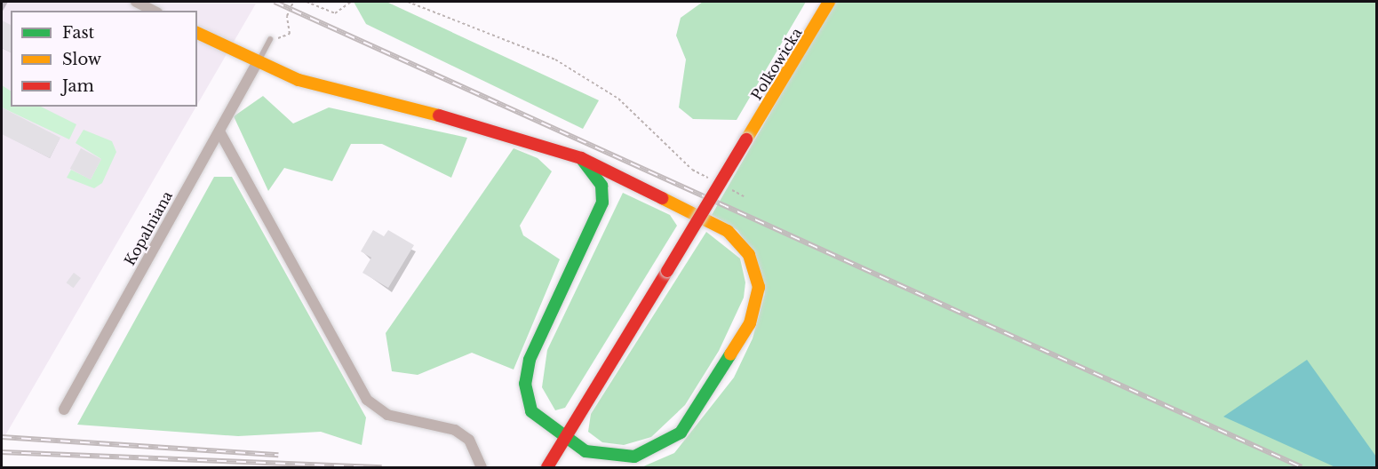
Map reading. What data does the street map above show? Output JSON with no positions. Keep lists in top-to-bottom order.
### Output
{
  "streets": {
    "street": ["Polkowicka", "Kopalniana"]
  },
  "legend": ["Fast", "Slow", "Jam"]
}
